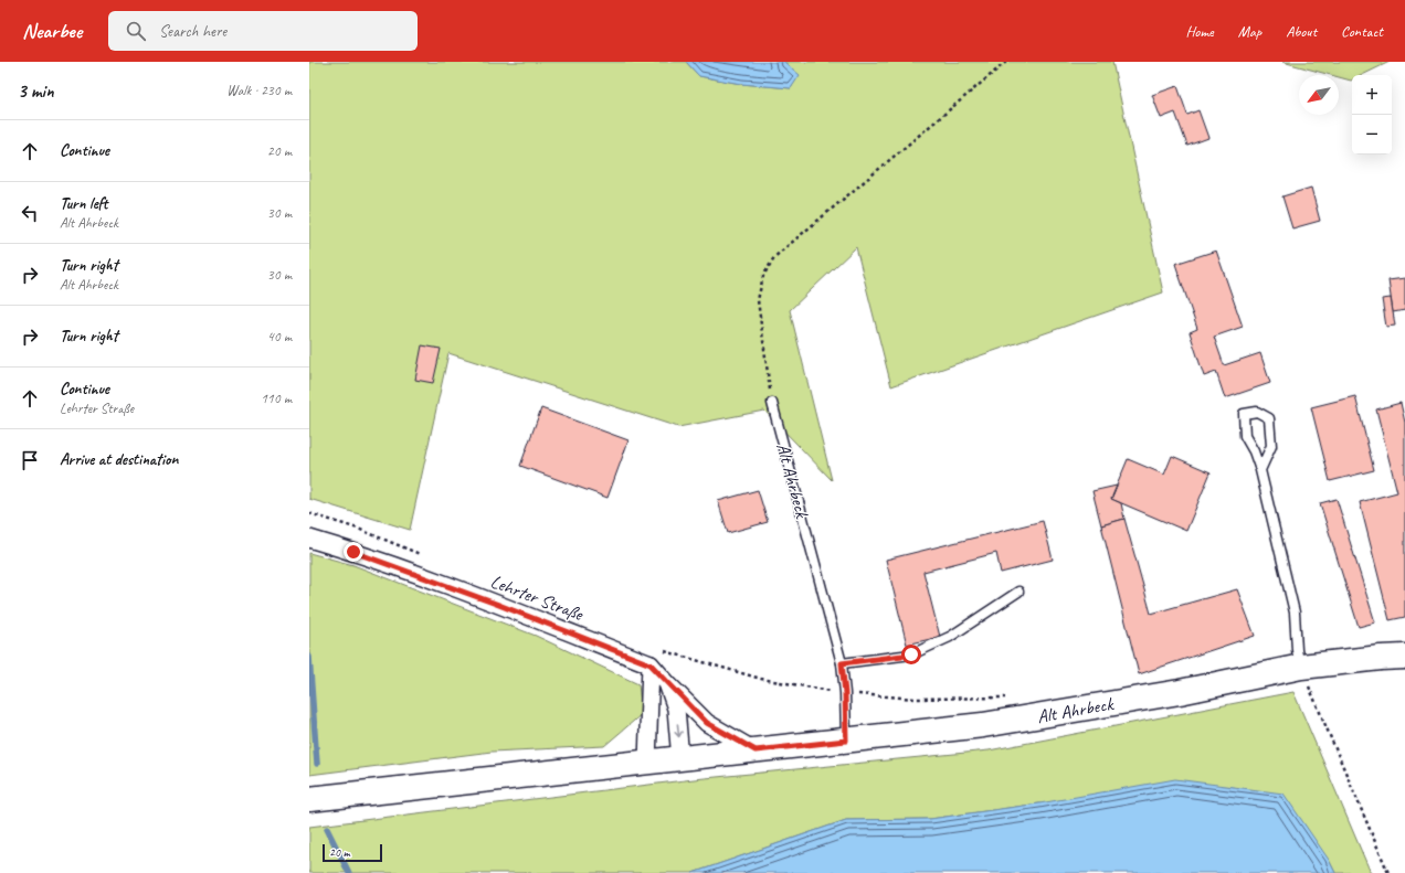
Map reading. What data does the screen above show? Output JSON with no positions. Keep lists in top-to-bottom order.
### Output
{
  "streets": {
    "main road": ["Alt Ahrbeck"],
    "street": ["Lehrter Straße"]
  },
  "crossings": [
    ["Alt Ahrbeck", "Lehrter Straße"]
  ],
  "scale_bar": "20 m",
  "north": "bottom left",
  "page": {
    "header": "Nearbee",
    "search": "Search here",
    "nav": [
      "Home",
      "Map",
      "About",
      "Contact"
    ],
    "heading": ["3 min", "Walk · 230 m"],
    "map_buttons": ["+", "−"],
    "list": [
      ["Continue", "20 m"],
      ["Turn left", "Alt Ahrbeck", "30 m"],
      ["Turn right", "Alt Ahrbeck", "30 m"],
      ["Turn right", "40 m"],
      ["Continue", "Lehrter Straße", "110 m"],
      "Arrive at destination"
    ],
    "scale": "20 m"
  }
}
